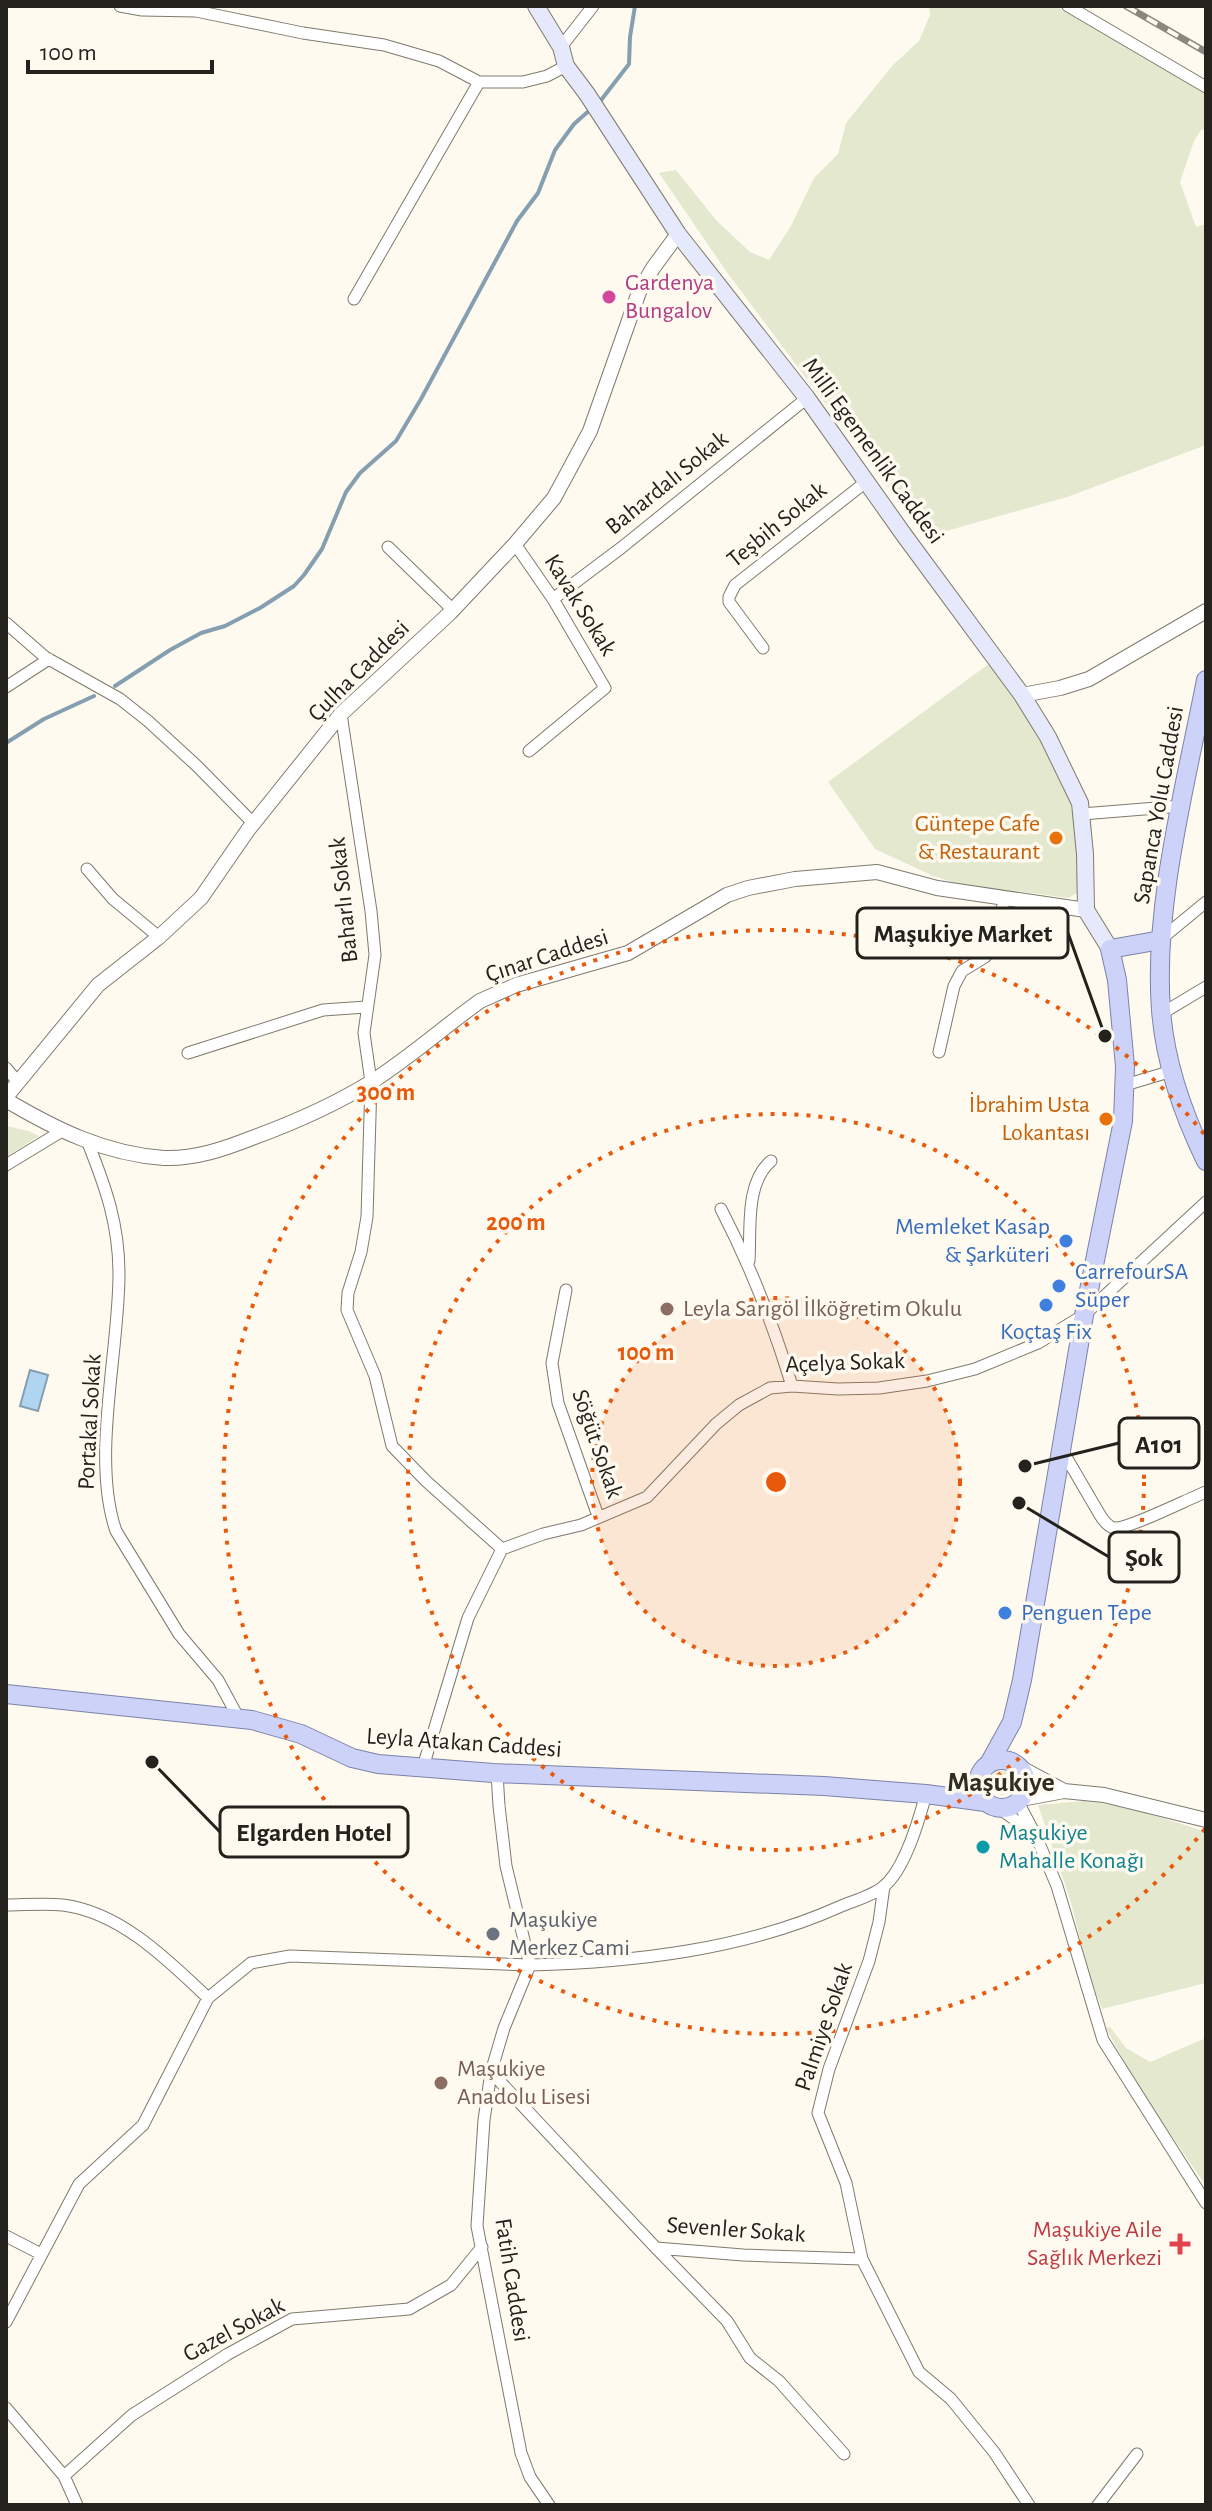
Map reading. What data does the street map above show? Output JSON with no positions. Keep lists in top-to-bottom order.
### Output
{
  "streets": {
    "main road": ["Milli Egemenlik Caddesi", "Sapanca Yolu Caddesi", "Leyla Atakan Caddesi"],
    "street": [
      "Bahardalı Sokak",
      "Teşbih Sokak",
      "Kavak Sokak",
      "Çulha Caddesi",
      "Baharlı Sokak",
      "Çınar Caddesi",
      "Açelya Sokak",
      "Portakal Sokak",
      "Söğüt Sokak",
      "Palmiye Sokak",
      "Sevenler Sokak",
      "Fatih Caddesi",
      "Gazel Sokak"
    ]
  },
  "crossings": [
    ["Milli Egemenlik Caddesi", "Bahardalı Sokak"],
    ["Milli Egemenlik Caddesi", "Teşbih Sokak"],
    ["Milli Egemenlik Caddesi", "Çulha Caddesi"],
    ["Milli Egemenlik Caddesi", "Çınar Caddesi"],
    ["Bahardalı Sokak", "Kavak Sokak"],
    ["Kavak Sokak", "Çulha Caddesi"],
    ["Çulha Caddesi", "Baharlı Sokak"],
    ["Çulha Caddesi", "Çınar Caddesi"],
    ["Baharlı Sokak", "Çınar Caddesi"],
    ["Baharlı Sokak", "Açelya Sokak"],
    ["Çınar Caddesi", "Portakal Sokak"],
    ["Açelya Sokak", "Söğüt Sokak"],
    ["Portakal Sokak", "Leyla Atakan Caddesi"],
    ["Palmiye Sokak", "Sevenler Sokak"],
    ["Sevenler Sokak", "Fatih Caddesi"],
    ["Fatih Caddesi", "Gazel Sokak"]
  ],
  "districts": ["Maşukiye"],
  "places": {
    "other": [
      "Gardenya Bungalov",
      "Güntepe Cafe & Restaurant",
      "Maşukiye Market",
      "İbrahim Usta Lokantası",
      "Memleket Kasap & Şarküteri",
      "CarrefourSA Süper",
      "Koçtaş Fix",
      "Leyla Sarıgöl İlköğretim Okulu",
      "A101",
      "Şok",
      "Penguen Tepe",
      "Elgarden Hotel",
      "Maşukiye Mahalle Konağı",
      "Maşukiye Merkez Cami",
      "Maşukiye Anadolu Lisesi"
    ],
    "health": ["Maşukiye Aile Sağlık Merkezi"]
  },
  "scale_bar": "100 m",
  "rings": ["300 m", "200 m", "100 m"]
}
